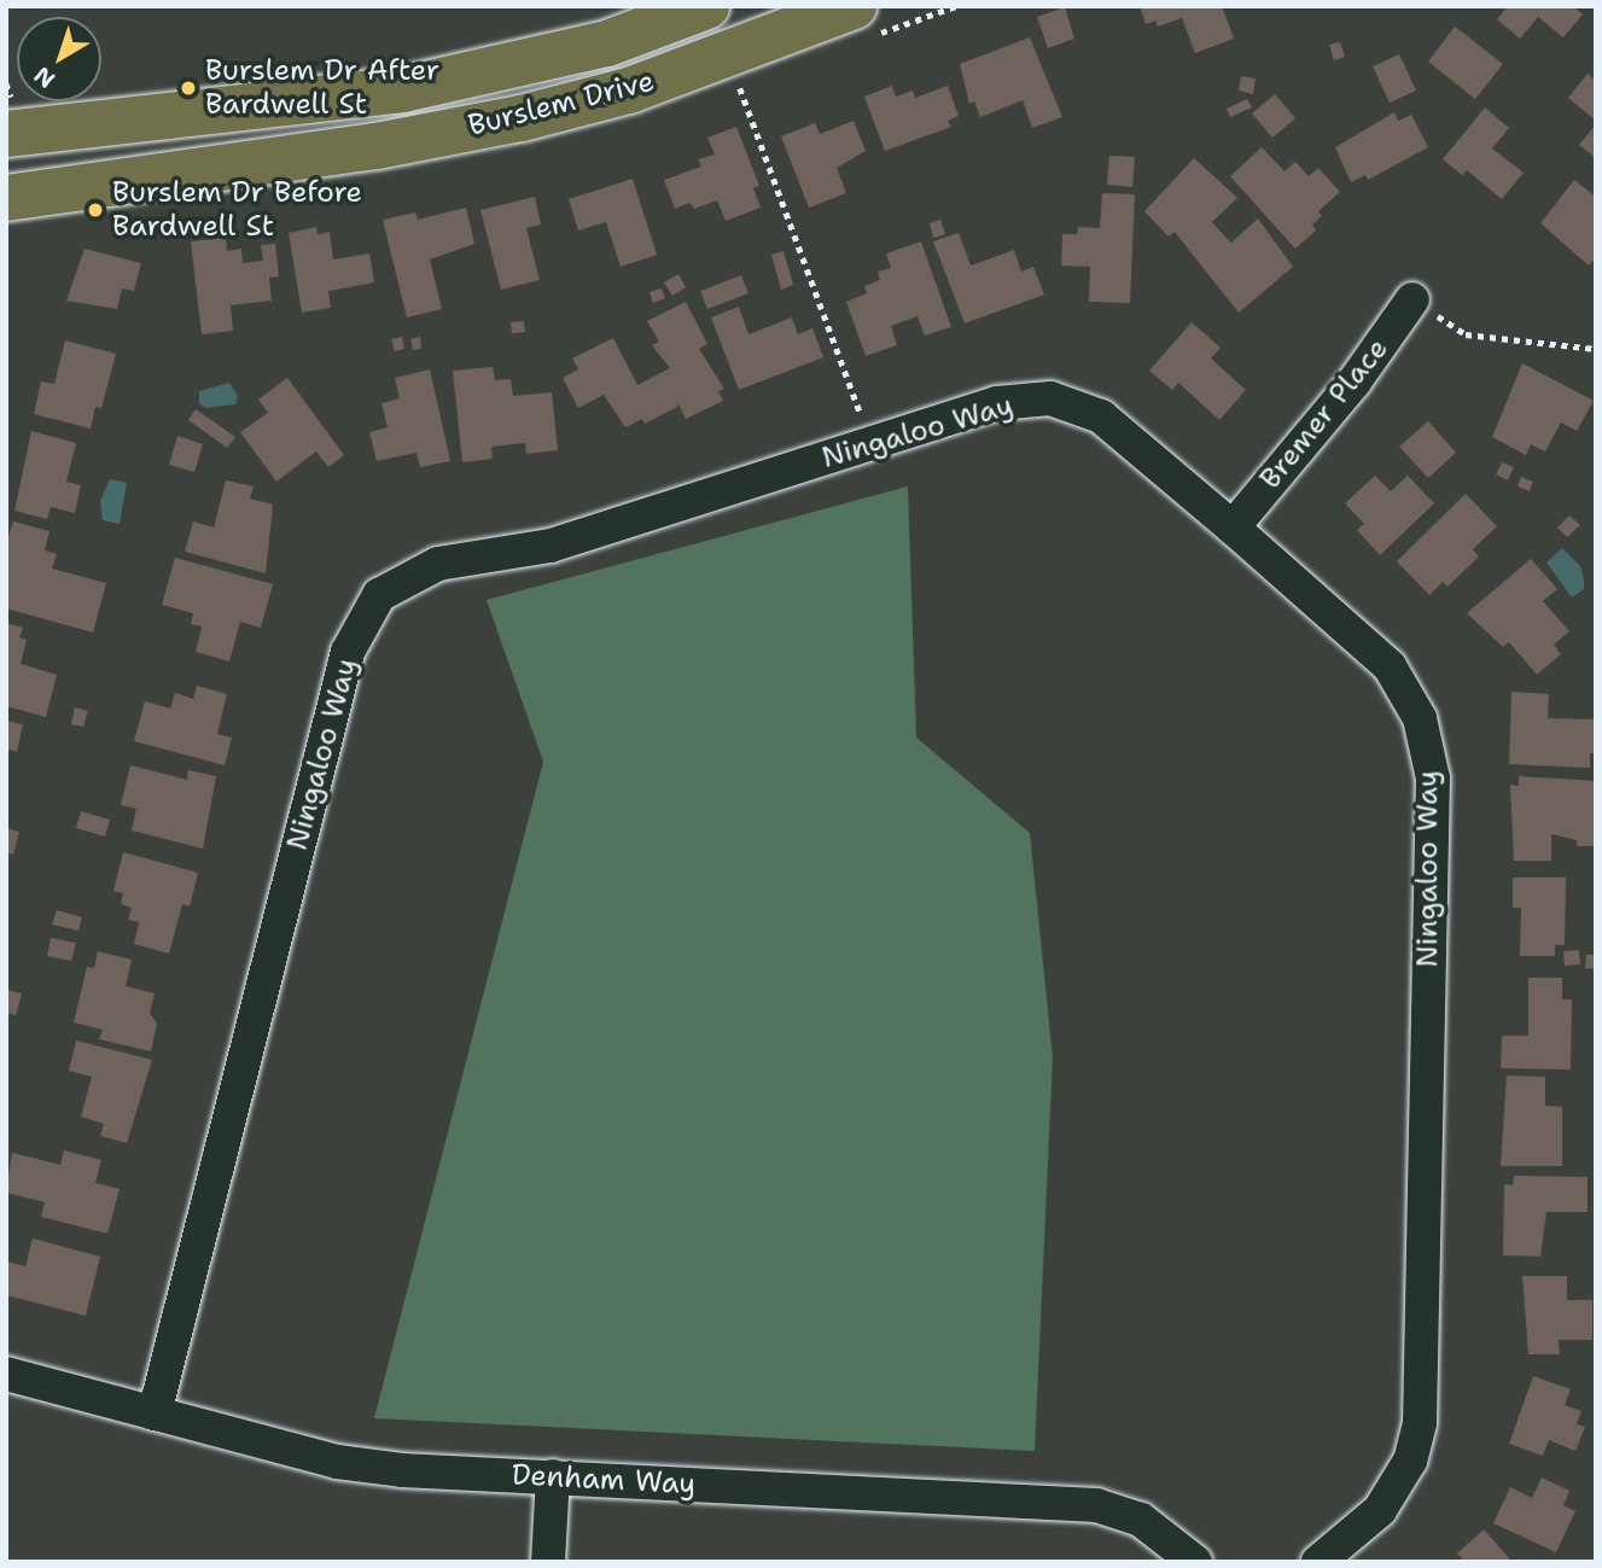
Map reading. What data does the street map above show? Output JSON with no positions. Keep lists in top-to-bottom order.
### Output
{
  "streets": {
    "main road": ["Burslem Drive"],
    "street": ["Bremer Place", "Ningaloo Way", "Denham Way"]
  },
  "crossings": [
    ["Bremer Place", "Ningaloo Way"],
    ["Ningaloo Way", "Denham Way"]
  ],
  "places": ["Burslem Dr After Bardwell St", "Burslem Dr Before Bardwell St"],
  "north": "bottom left"
}
